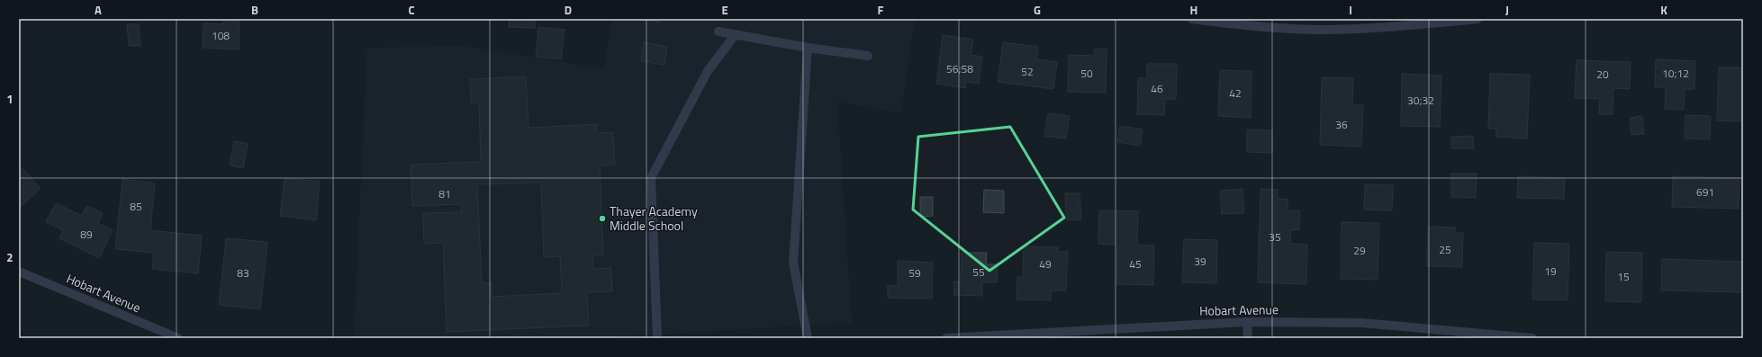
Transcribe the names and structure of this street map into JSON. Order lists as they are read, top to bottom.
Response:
{
  "streets": {
    "street": ["Hobart Avenue"]
  },
  "places": ["Thayer Academy Middle School"],
  "house_numbers": [
    "108",
    "56;58",
    "52",
    "50",
    "10;12",
    "20",
    "46",
    "42",
    "30;32",
    "36",
    "691",
    "81",
    "85",
    "89",
    "35",
    "25",
    "29",
    "39",
    "49",
    "45",
    "19",
    "55",
    "83",
    "59",
    "15"
  ],
  "grid": {
    "columns": [
      "A",
      "B",
      "C",
      "D",
      "E",
      "F",
      "G",
      "H",
      "I",
      "J",
      "K"
    ],
    "rows": ["1", "2"]
  }
}
